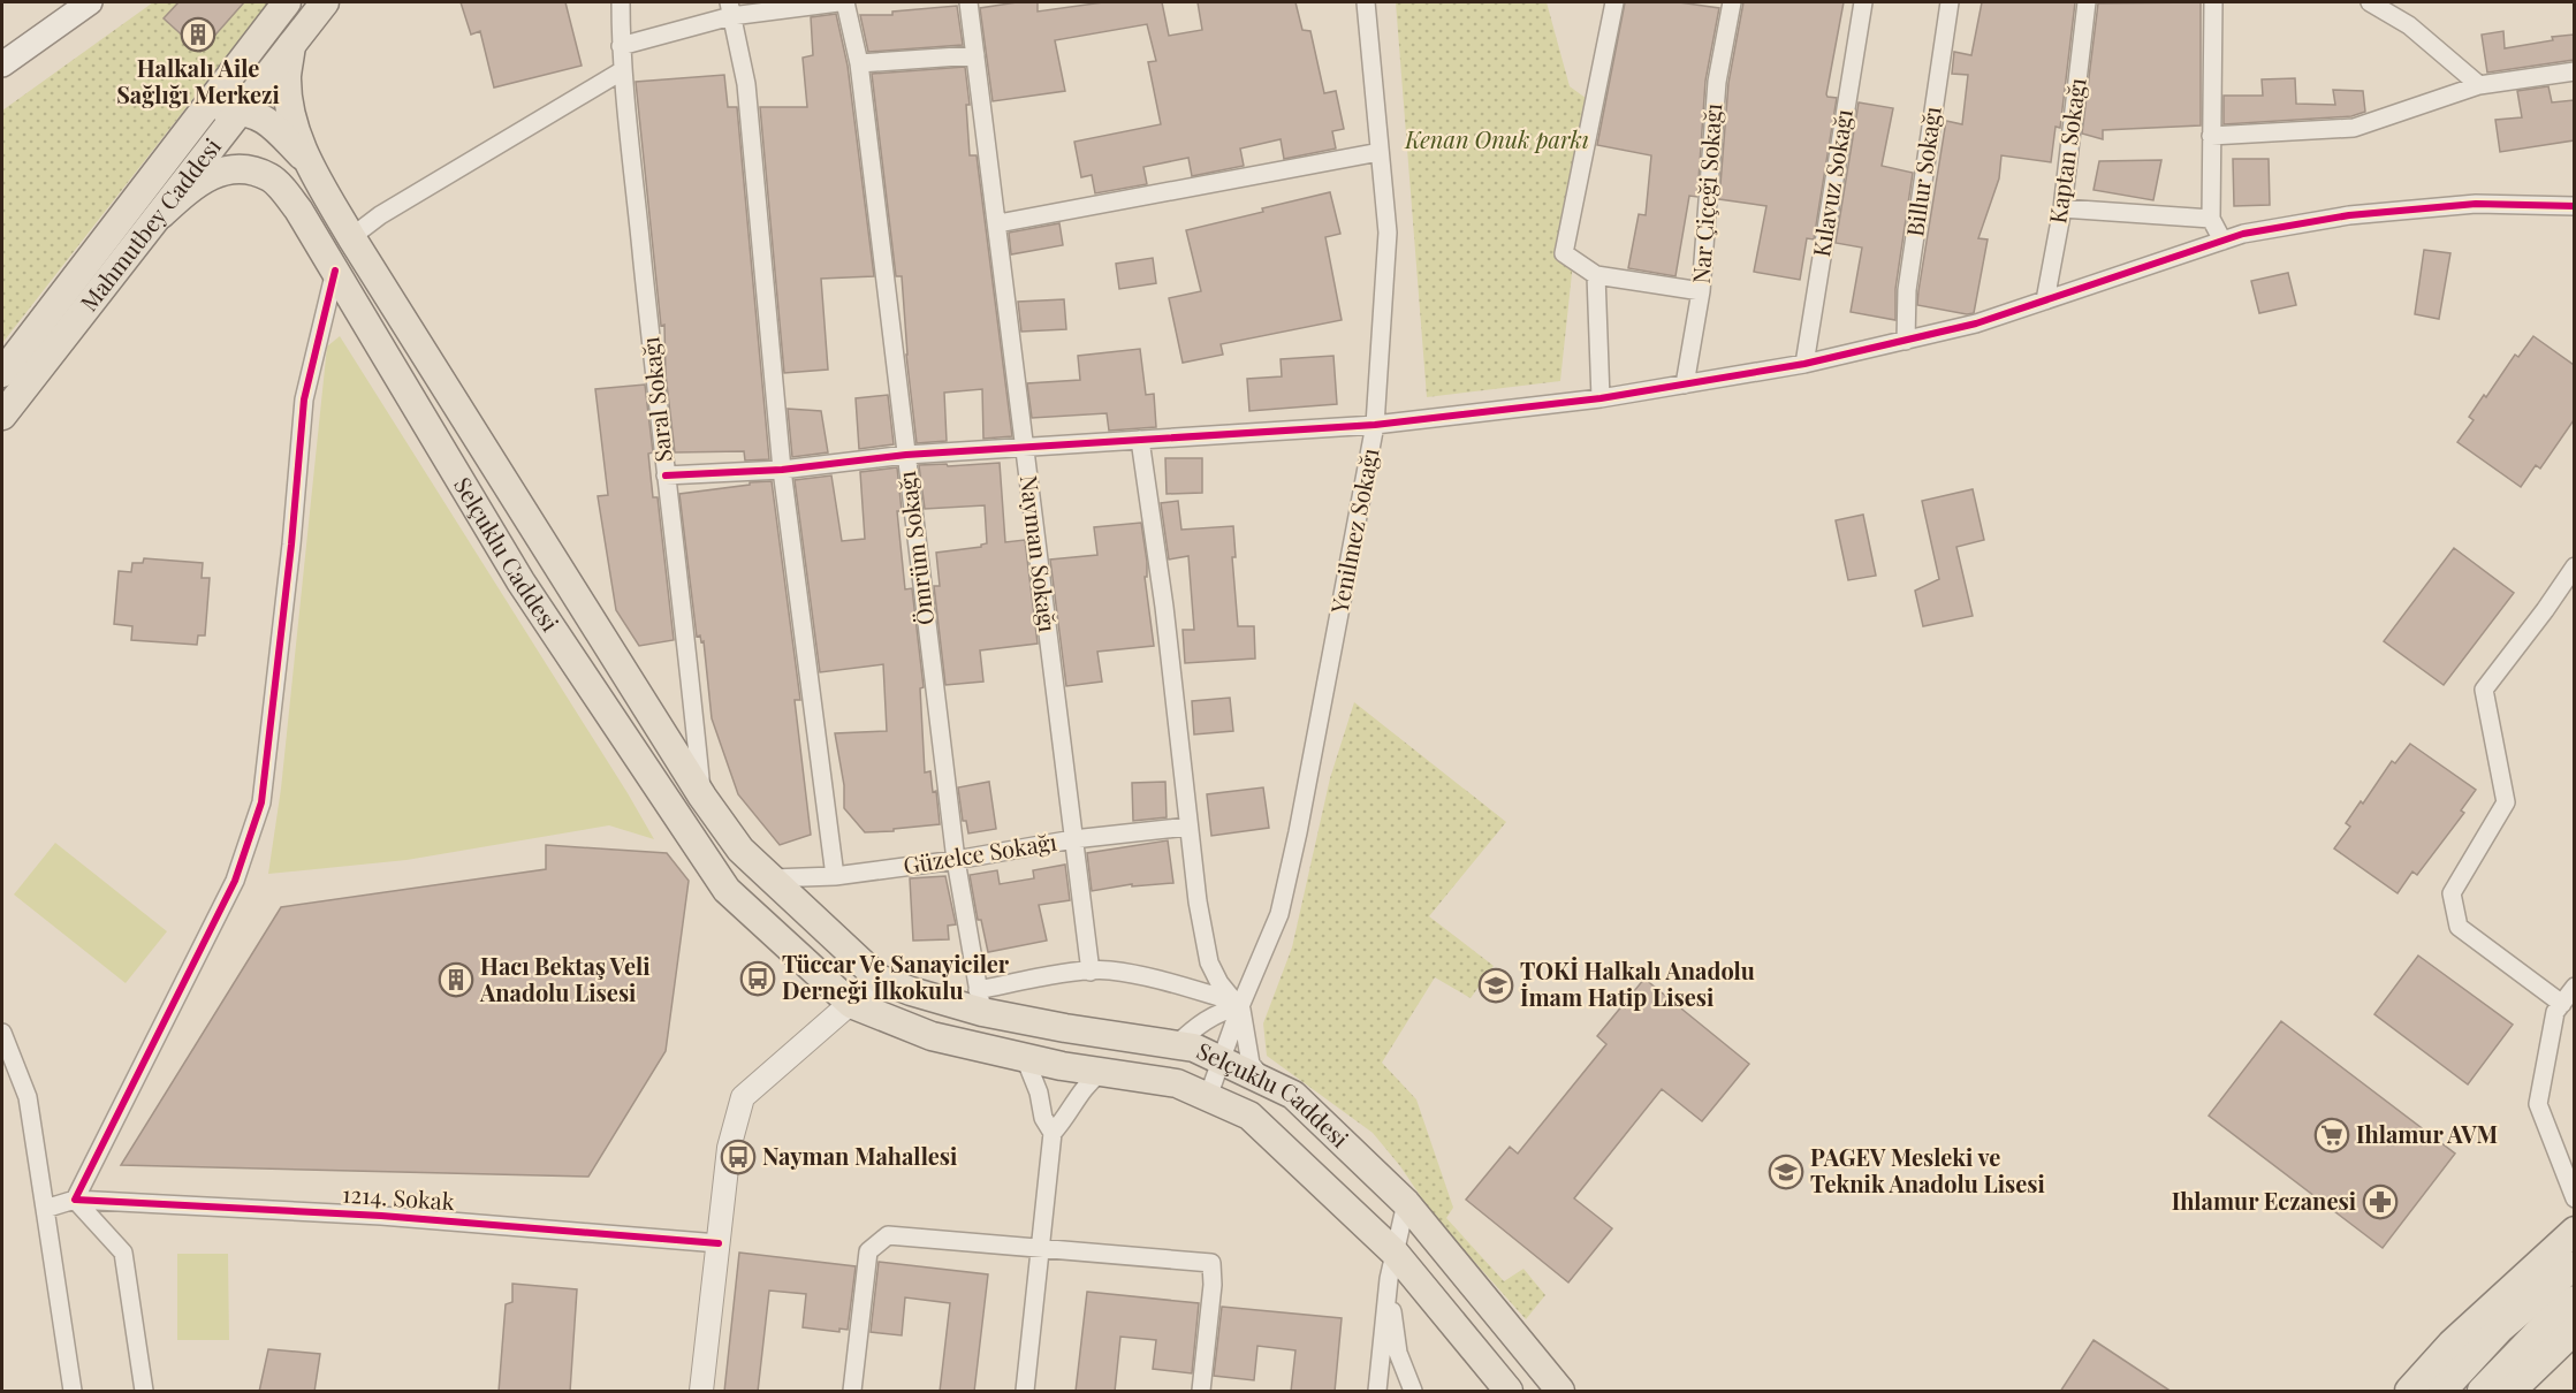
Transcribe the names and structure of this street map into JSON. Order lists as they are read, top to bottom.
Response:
{
  "streets": {
    "main road": ["Mahmutbey Caddesi", "Selçuklu Caddesi"],
    "street": [
      "Kaptan Sokağı",
      "Billur Sokağı",
      "Kılavuz Sokağı",
      "Nar Çiçeği Sokağı",
      "Saral Sokağı",
      "Yenilmez Sokağı",
      "Ömrüm Sokağı",
      "Nayman Sokağı",
      "Güzelce Sokağı",
      "1214. Sokak"
    ]
  },
  "crossings": [
    ["Mahmutbey Caddesi", "Selçuklu Caddesi"],
    ["Saral Sokağı", "Selçuklu Caddesi"],
    ["Yenilmez Sokağı", "Selçuklu Caddesi"],
    ["Ömrüm Sokağı", "Selçuklu Caddesi"],
    ["Ömrüm Sokağı", "Güzelce Sokağı"],
    ["Selçuklu Caddesi", "Güzelce Sokağı"],
    ["Nayman Sokağı", "Güzelce Sokağı"]
  ],
  "parks": ["Kenan Onuk parkı"],
  "places": {
    "building": ["Halkalı Aile Sağlığı Merkezi", "Hacı Bektaş Veli Anadolu Lisesi"],
    "bus stop": ["Tüccar Ve Sanayiciler Derneği İlkokulu", "Nayman Mahallesi"],
    "school or university": ["TOKİ Halkalı Anadolu İmam Hatip Lisesi", "PAGEV Mesleki ve Teknik Anadolu Lisesi"],
    "supermarket": ["Ihlamur AVM"],
    "pharmacy": ["Ihlamur Eczanesi"]
  }
}
